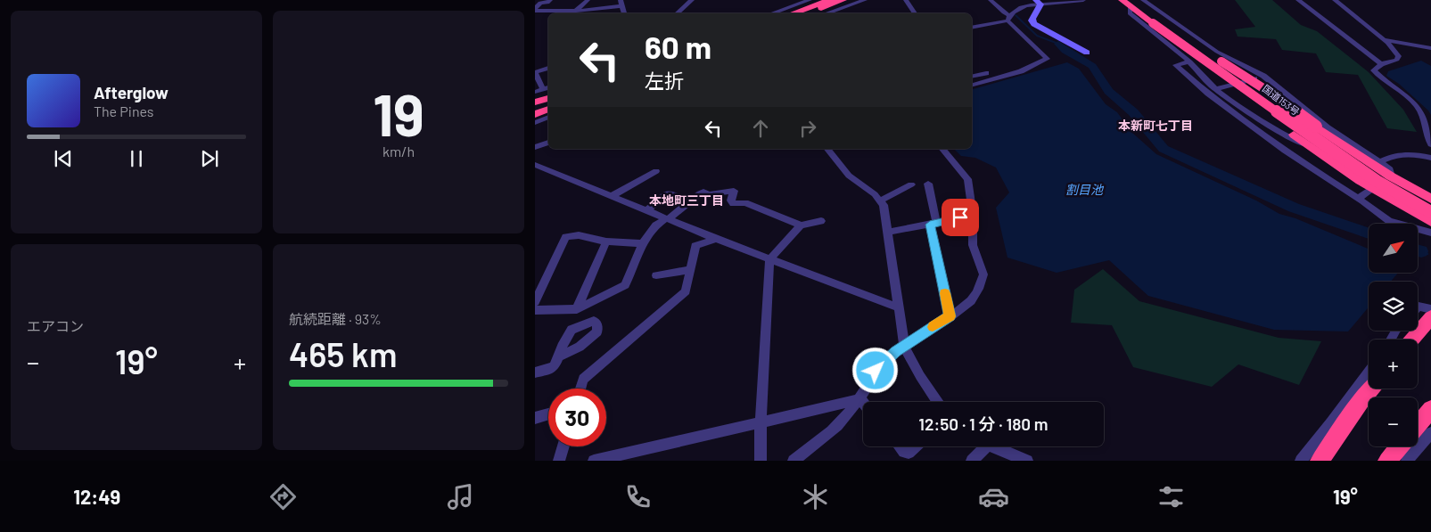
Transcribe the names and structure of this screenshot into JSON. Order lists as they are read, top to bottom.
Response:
{
  "streets": {
    "highway": ["国道153号"]
  },
  "districts": ["本新町七丁目", "本地町三丁目"],
  "water": ["割目池"],
  "north": "top right",
  "page": {
    "tile": [
      ["19", "km/h"],
      "エアコン",
      ["航続距離 · 93%", "465 km"]
    ],
    "turn": ["60 m", "左折"],
    "song": ["Afterglow", "The Pines"],
    "map_buttons": ["+", "−"],
    "heat": ["−", "19°", "+"],
    "limit": "30",
    "trip": "12:50 · 1 分 · 180 m",
    "tabs": ["12:49", "19°"]
  }
}
